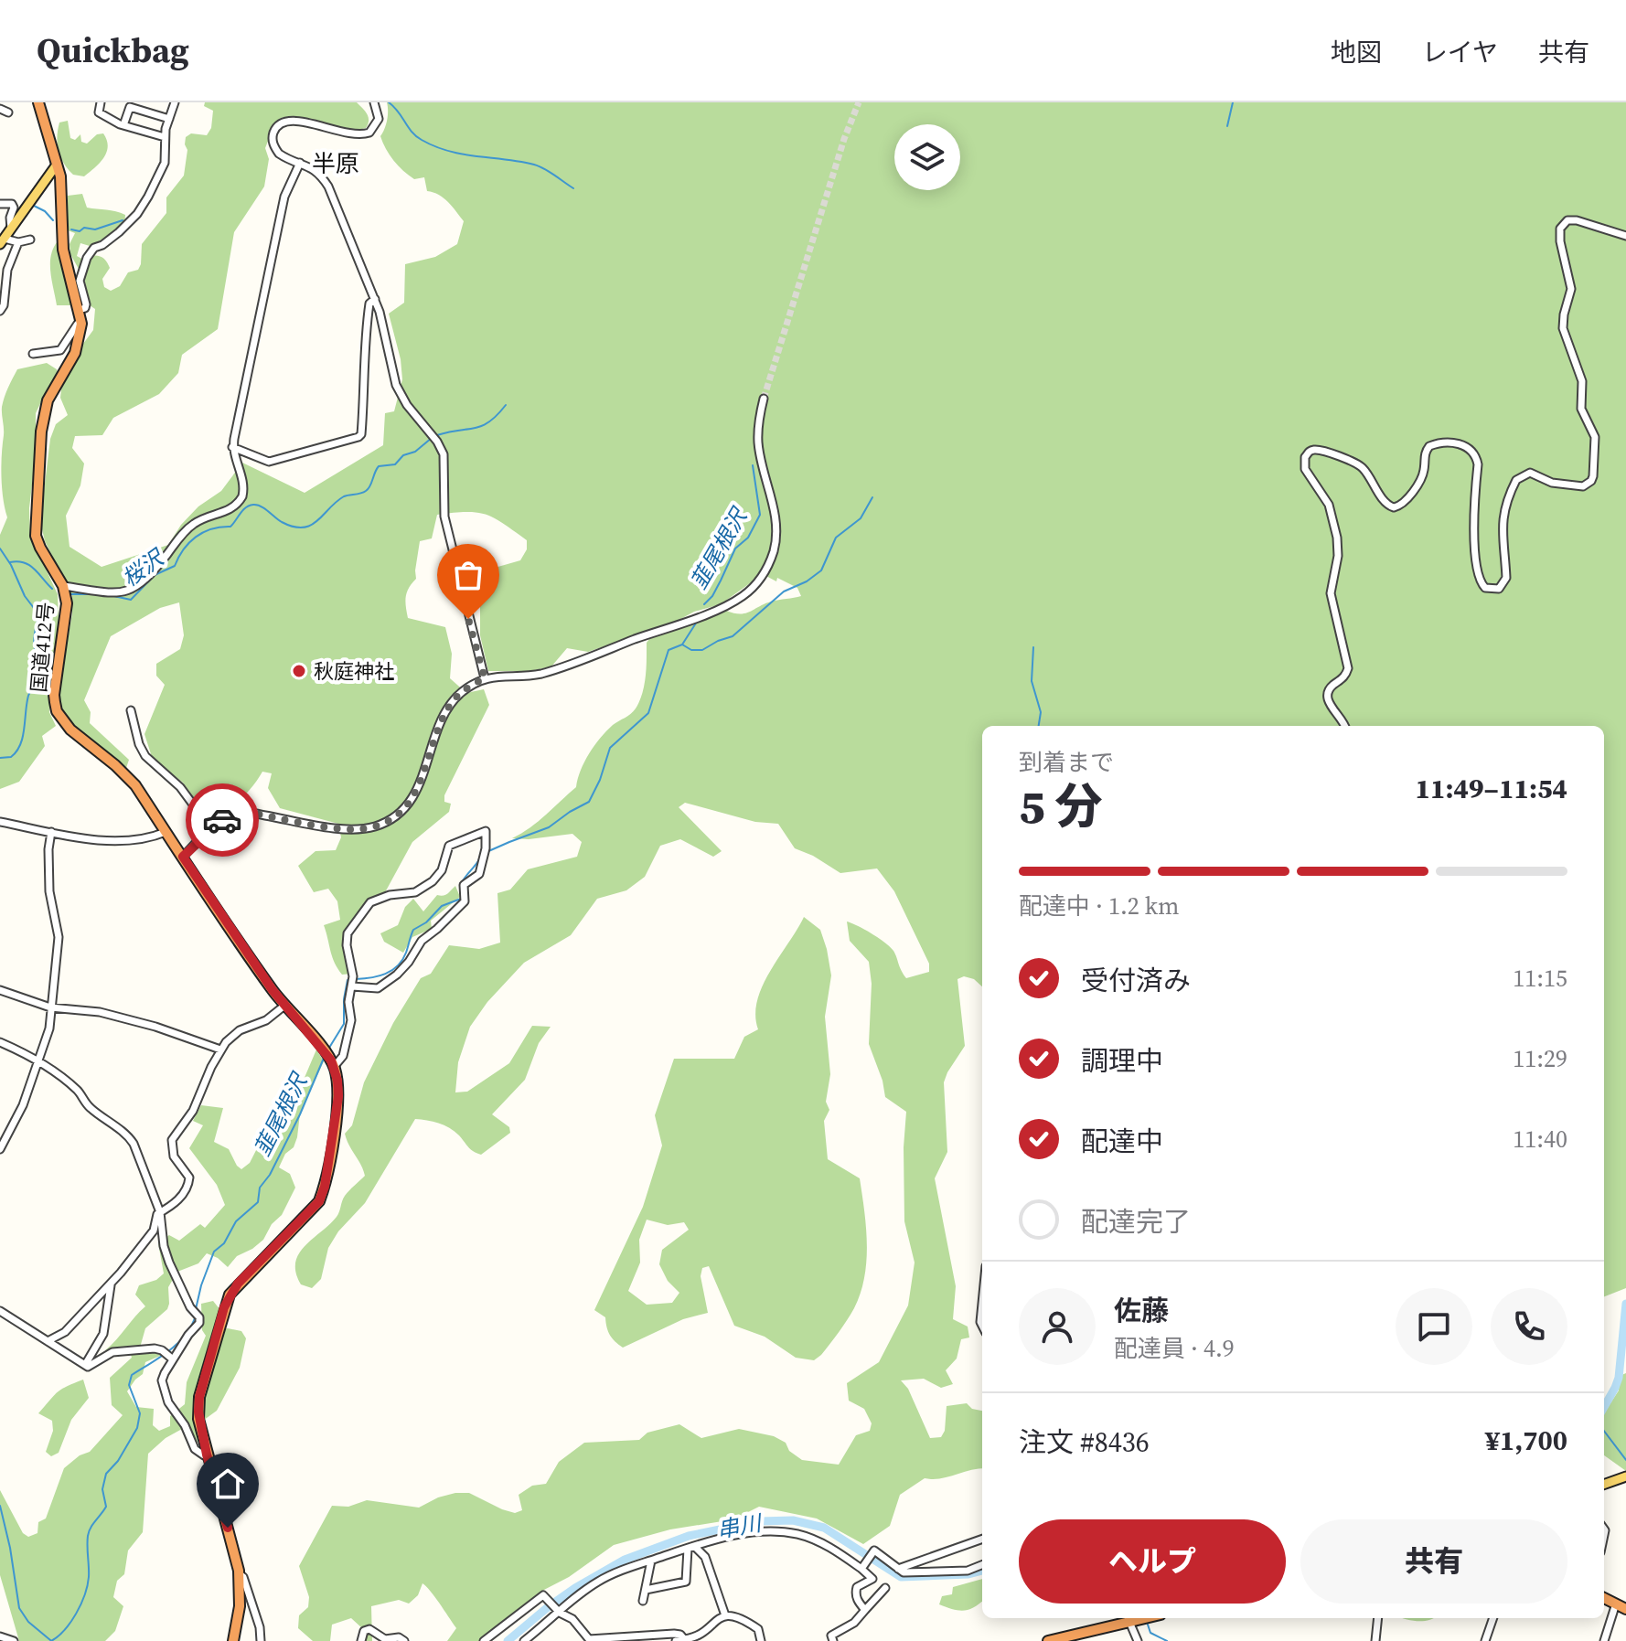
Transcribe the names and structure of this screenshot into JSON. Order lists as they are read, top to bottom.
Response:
{
  "streets": {
    "highway": ["国道412号"]
  },
  "districts": ["半原"],
  "water": ["韮尾根沢", "桜沢", "串川"],
  "places": ["秋庭神社"],
  "page": {
    "header": "Quickbag",
    "nav": ["地図", "レイヤ", "共有"],
    "heading": ["5 分", "到着まで", "11:49–11:54"],
    "panel": [
      "佐藤",
      "配達員 · 4.9",
      "注文 #8436",
      "¥1,700"
    ],
    "bar": "配達中 · 1.2 km",
    "list": [
      ["受付済み", "11:15"],
      ["調理中", "11:29"],
      ["配達中", "11:40"],
      "配達完了"
    ],
    "buttons": ["ヘルプ", "共有"]
  }
}
